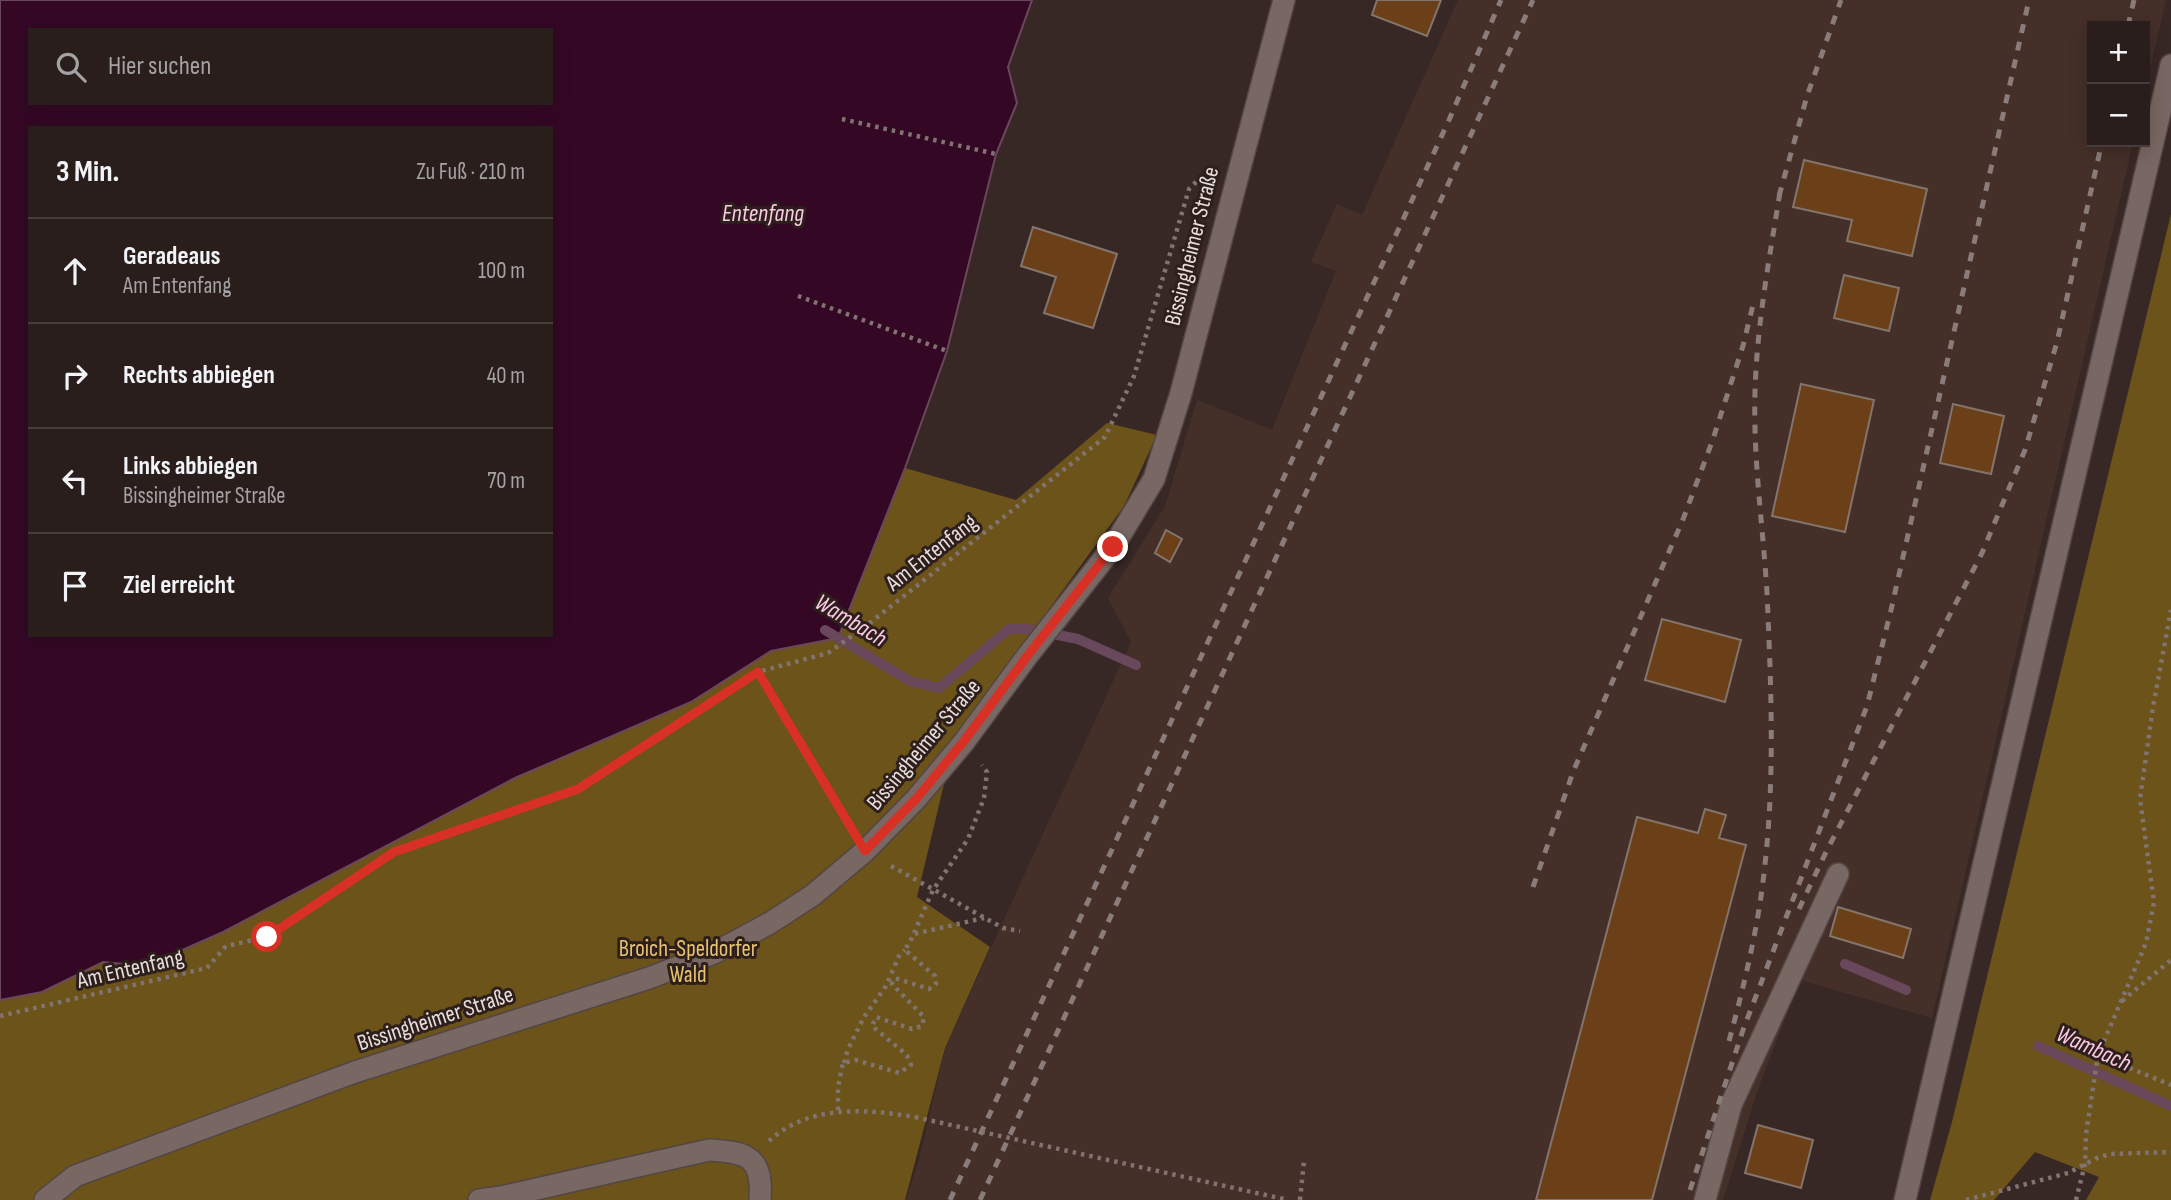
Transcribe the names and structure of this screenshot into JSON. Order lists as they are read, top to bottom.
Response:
{
  "streets": {
    "street": ["Bissingheimer Straße"],
    "path": ["Am Entenfang"]
  },
  "water": ["Entenfang", "Wambach"],
  "parks": ["Broich-Speldorfer Wald"],
  "page": {
    "map_buttons": ["+", "−"],
    "search": "Hier suchen",
    "heading": ["3 Min.", "Zu Fuß · 210 m"],
    "list": [
      ["Geradeaus", "Am Entenfang", "100 m"],
      ["Rechts abbiegen", "40 m"],
      ["Links abbiegen", "Bissingheimer Straße", "70 m"],
      "Ziel erreicht"
    ]
  }
}
